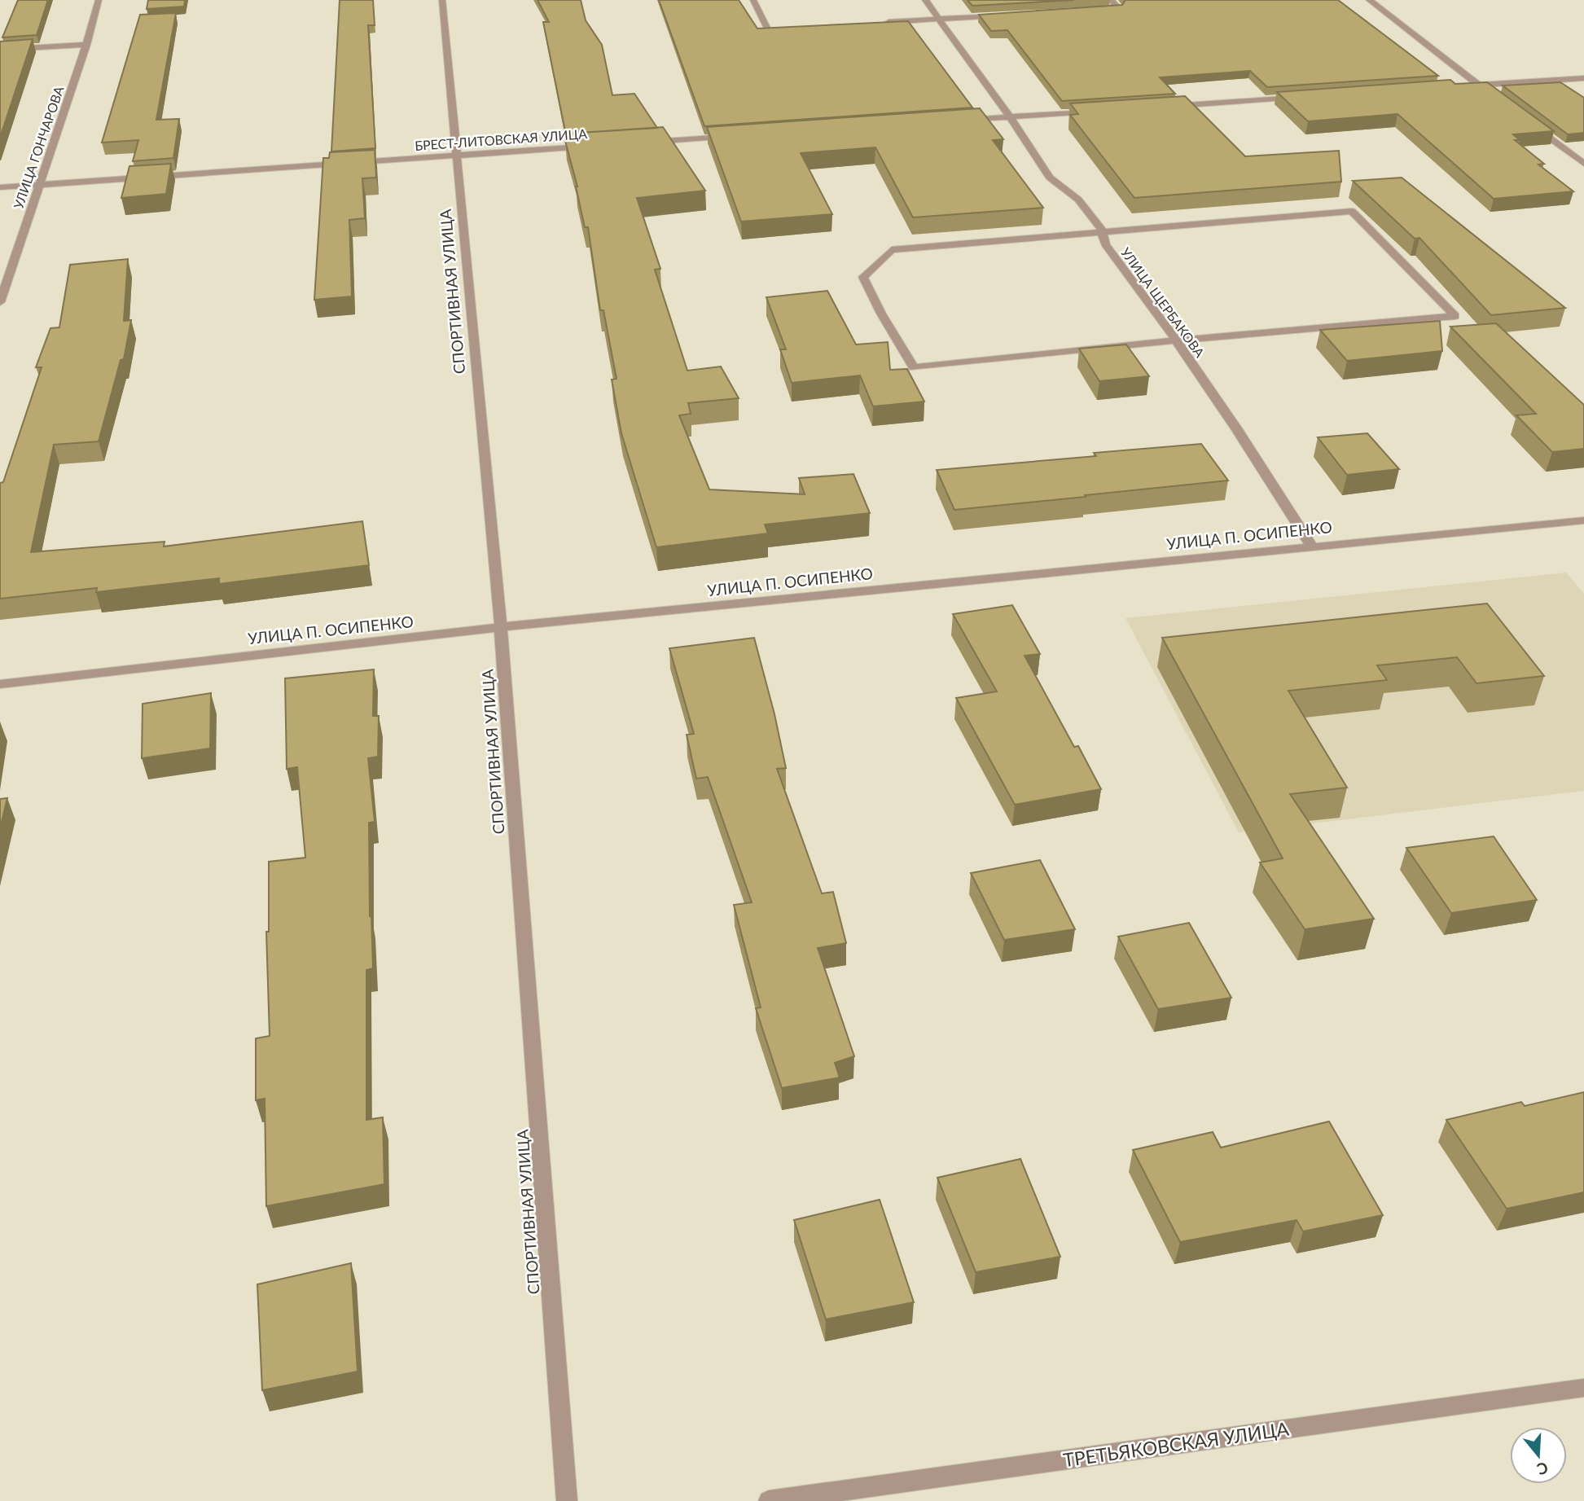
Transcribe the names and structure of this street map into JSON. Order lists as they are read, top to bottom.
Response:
{
  "streets": {
    "street": [
      "БРЕСТ-ЛИТОВСКАЯ УЛИЦА",
      "УЛИЦА ГОНЧАРОВА",
      "СПОРТИВНАЯ УЛИЦА",
      "УЛИЦА ЩЕРБАКОВА",
      "УЛИЦА П. ОСИПЕНКО",
      "ТРЕТЬЯКОВСКАЯ УЛИЦА"
    ]
  },
  "crossings": [
    ["БРЕСТ-ЛИТОВСКАЯ УЛИЦА", "УЛИЦА ГОНЧАРОВА"],
    ["БРЕСТ-ЛИТОВСКАЯ УЛИЦА", "СПОРТИВНАЯ УЛИЦА"],
    ["СПОРТИВНАЯ УЛИЦА", "УЛИЦА П. ОСИПЕНКО"],
    ["УЛИЦА ЩЕРБАКОВА", "УЛИЦА П. ОСИПЕНКО"]
  ],
  "north": "bottom"
}
